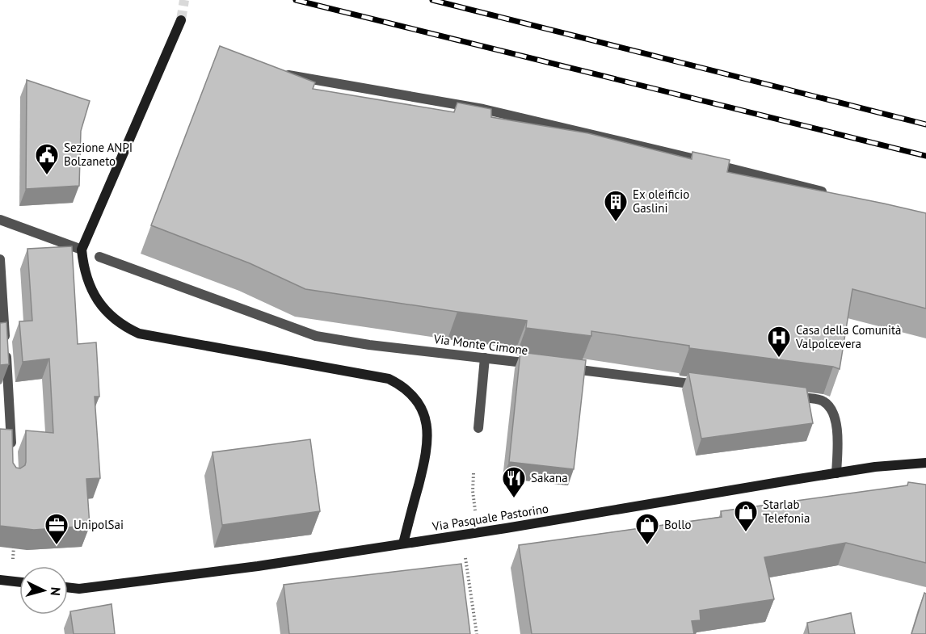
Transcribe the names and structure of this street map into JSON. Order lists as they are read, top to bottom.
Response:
{
  "streets": {
    "main road": ["Via Pasquale Pastorino"],
    "street": ["Via Monte Cimone"]
  },
  "places": {
    "public building": ["Sezione ANPI Bolzaneto"],
    "building": ["Ex oleificio Gaslini"],
    "hospital": ["Casa della Comunità Valpolcevera"],
    "restaurant": ["Sakana"],
    "shop": ["Starlab Telefonia", "Bollo"],
    "office": ["UnipolSai"]
  },
  "north": "right"
}
